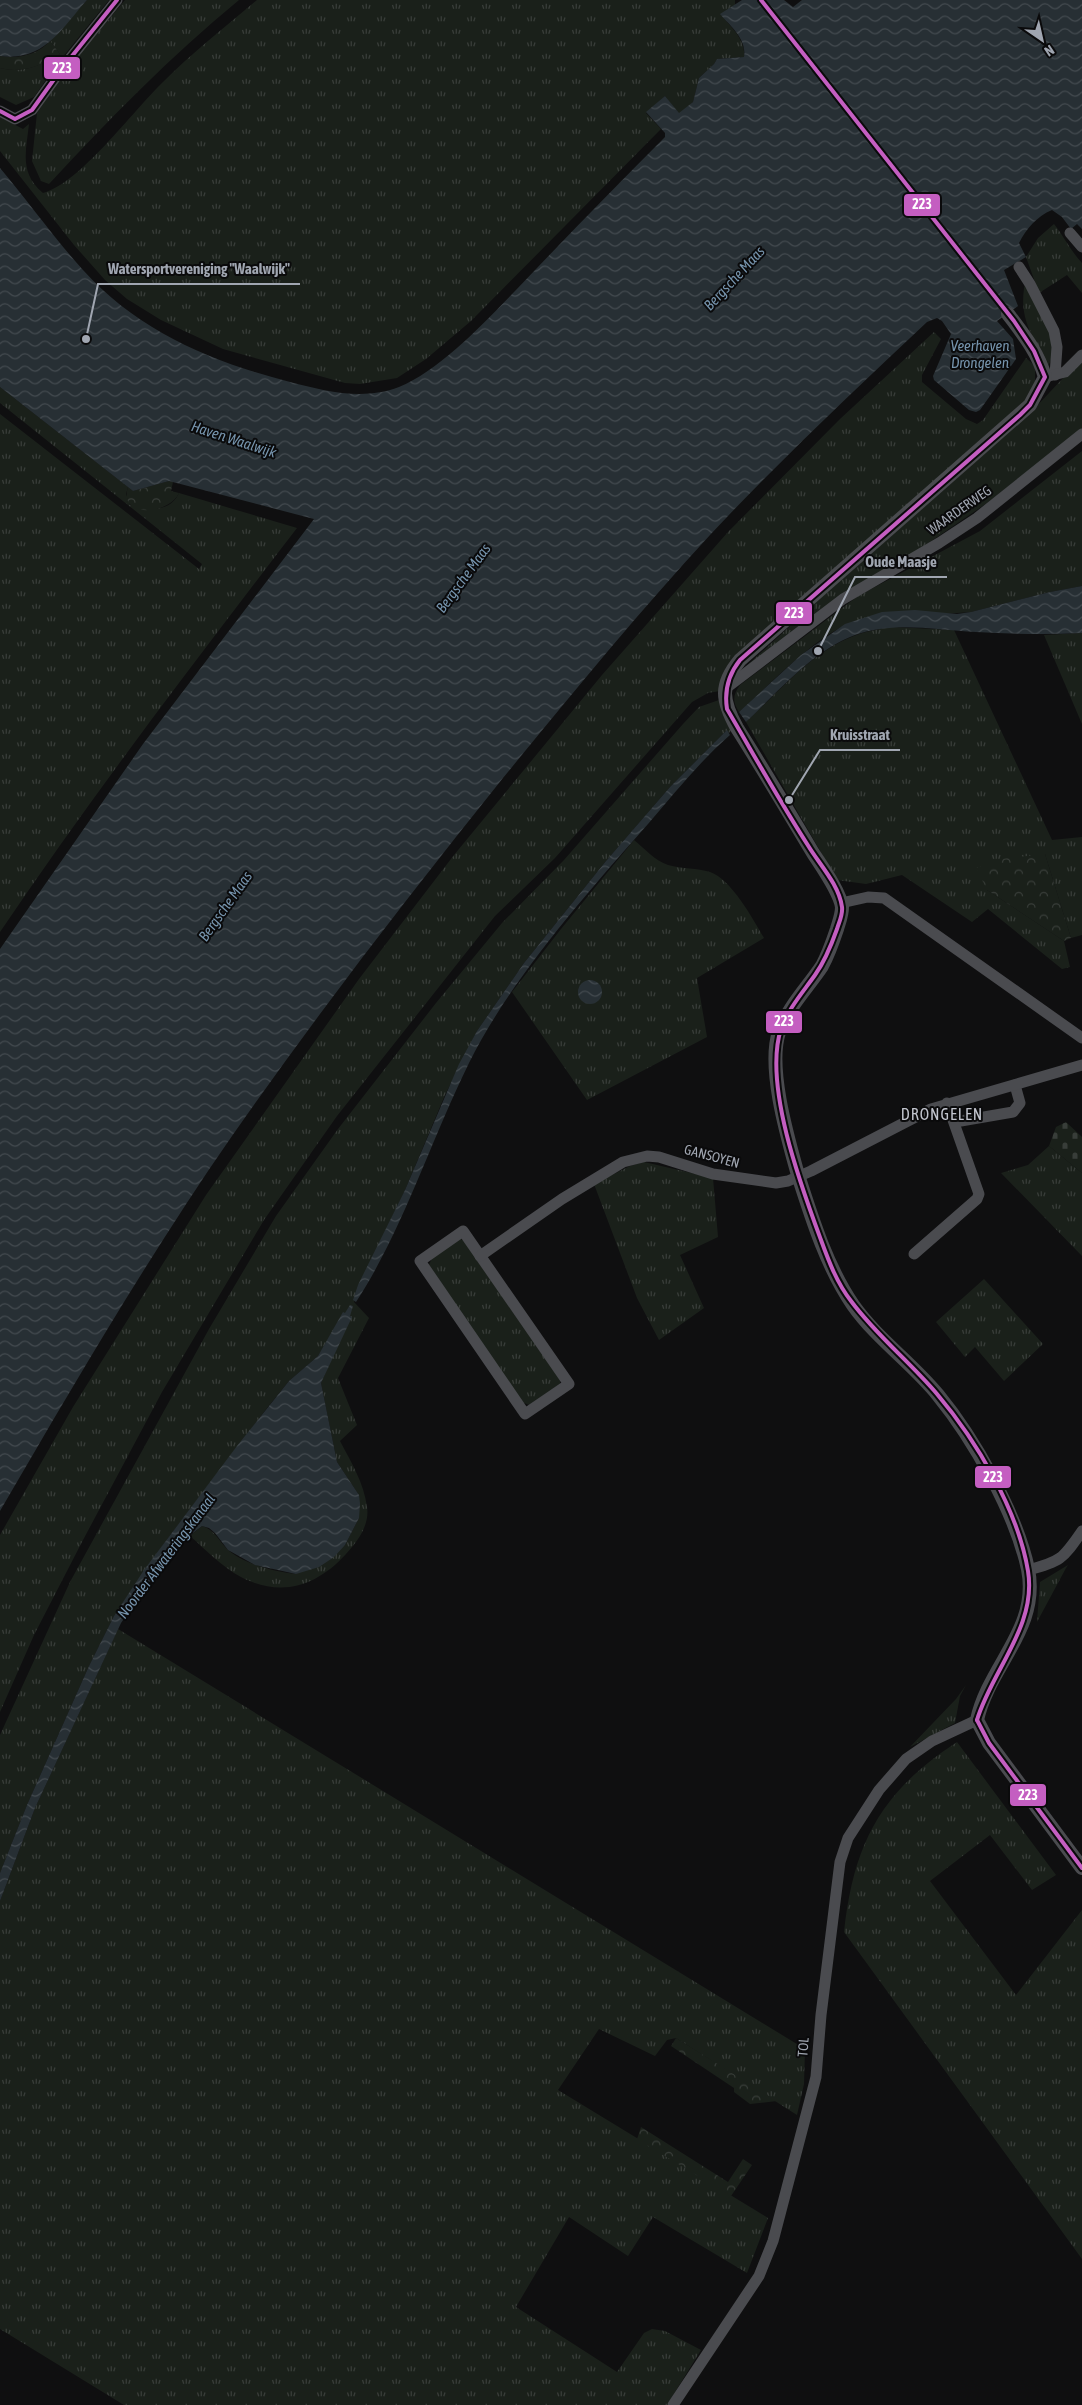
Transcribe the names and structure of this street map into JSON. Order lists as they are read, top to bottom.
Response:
{
  "streets": {
    "street": ["WAARDERWEG", "GANSOYEN", "TOL"]
  },
  "districts": ["DRONGELEN"],
  "water": [
    "Bergsche Maas",
    "Veerhaven Drongelen",
    "Haven Waalwijk",
    "Noorder Afwateringskanaal"
  ],
  "places": ["Watersportvereniging \"Waalwijk\"", "Oude Maasje", "Kruisstraat"],
  "lines": ["transit line 223"],
  "north": "bottom right"
}
